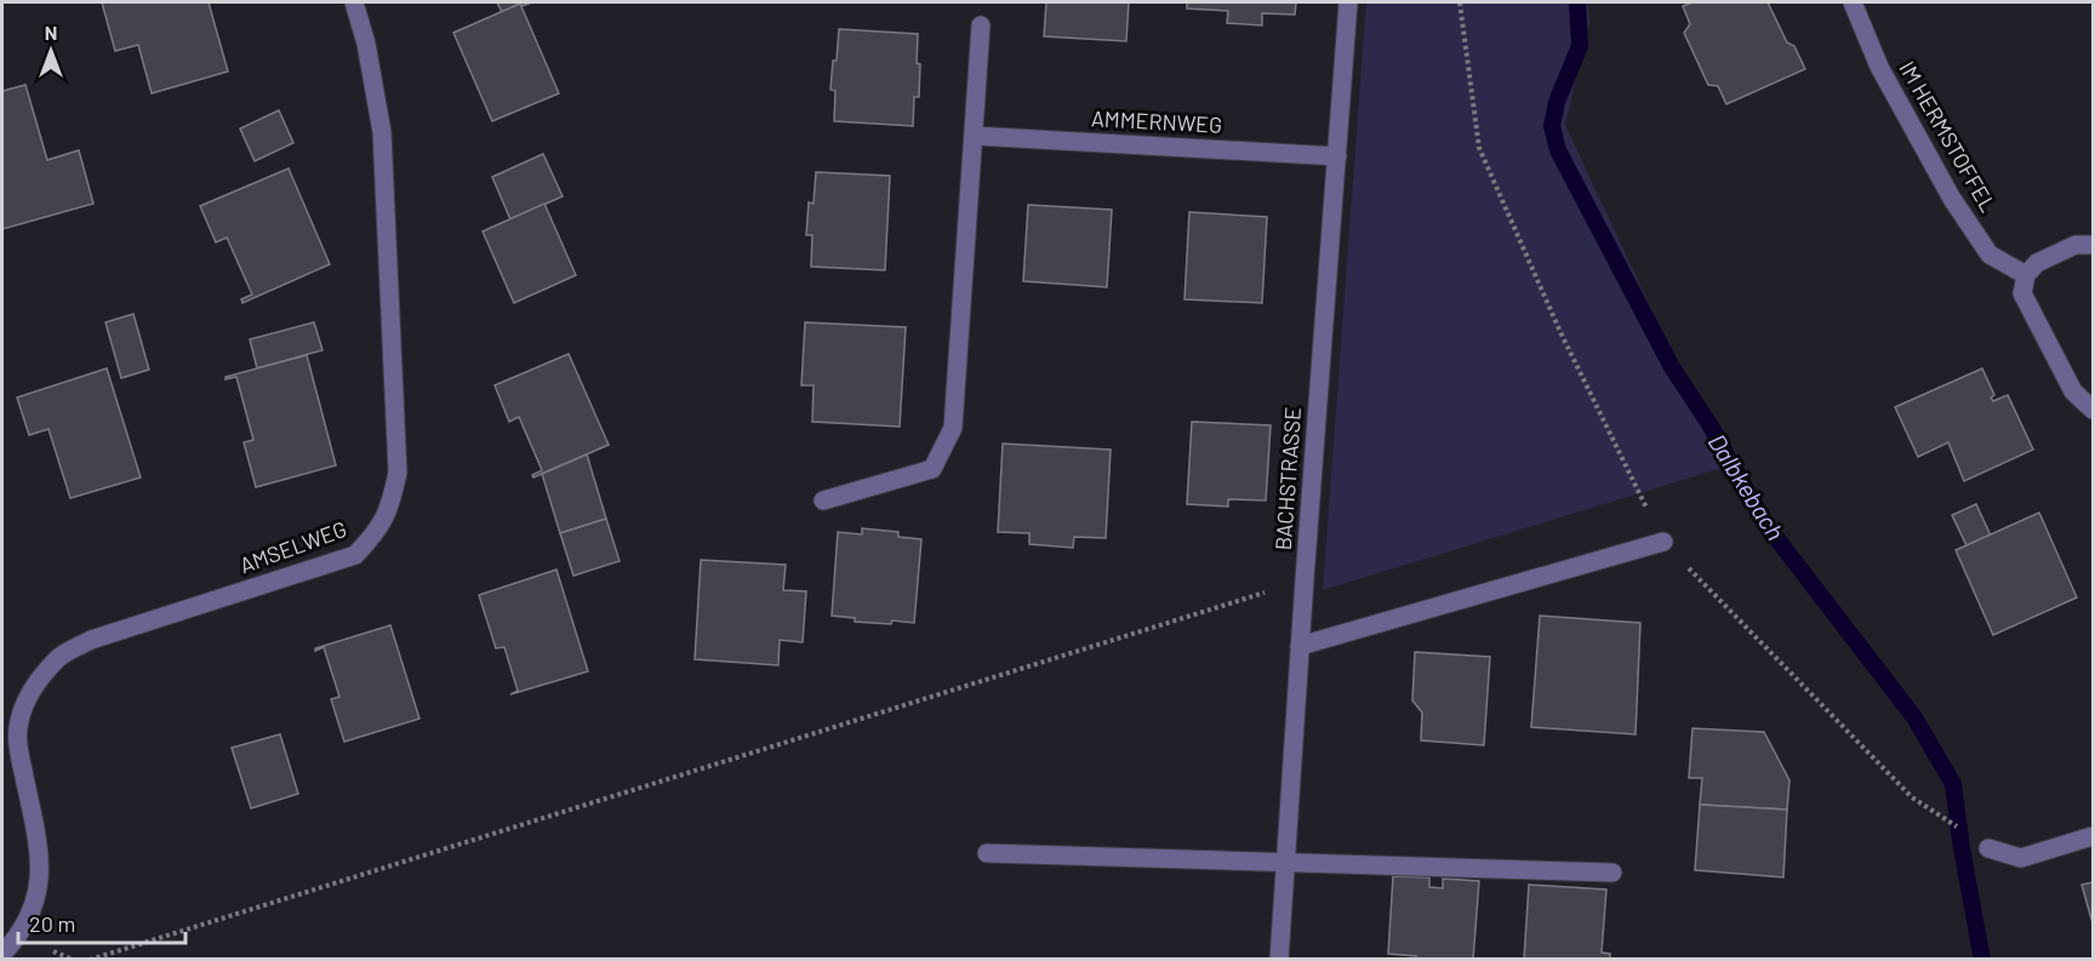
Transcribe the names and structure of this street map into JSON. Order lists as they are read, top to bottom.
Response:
{
  "streets": {
    "street": [
      "AMMERNWEG",
      "IM HERMSTOFFEL",
      "BACHSTRASSE",
      "AMSELWEG"
    ]
  },
  "crossings": [
    ["AMMERNWEG", "BACHSTRASSE"]
  ],
  "water": ["Dalbkebach"],
  "scale_bar": "20 m",
  "north": "top"
}
